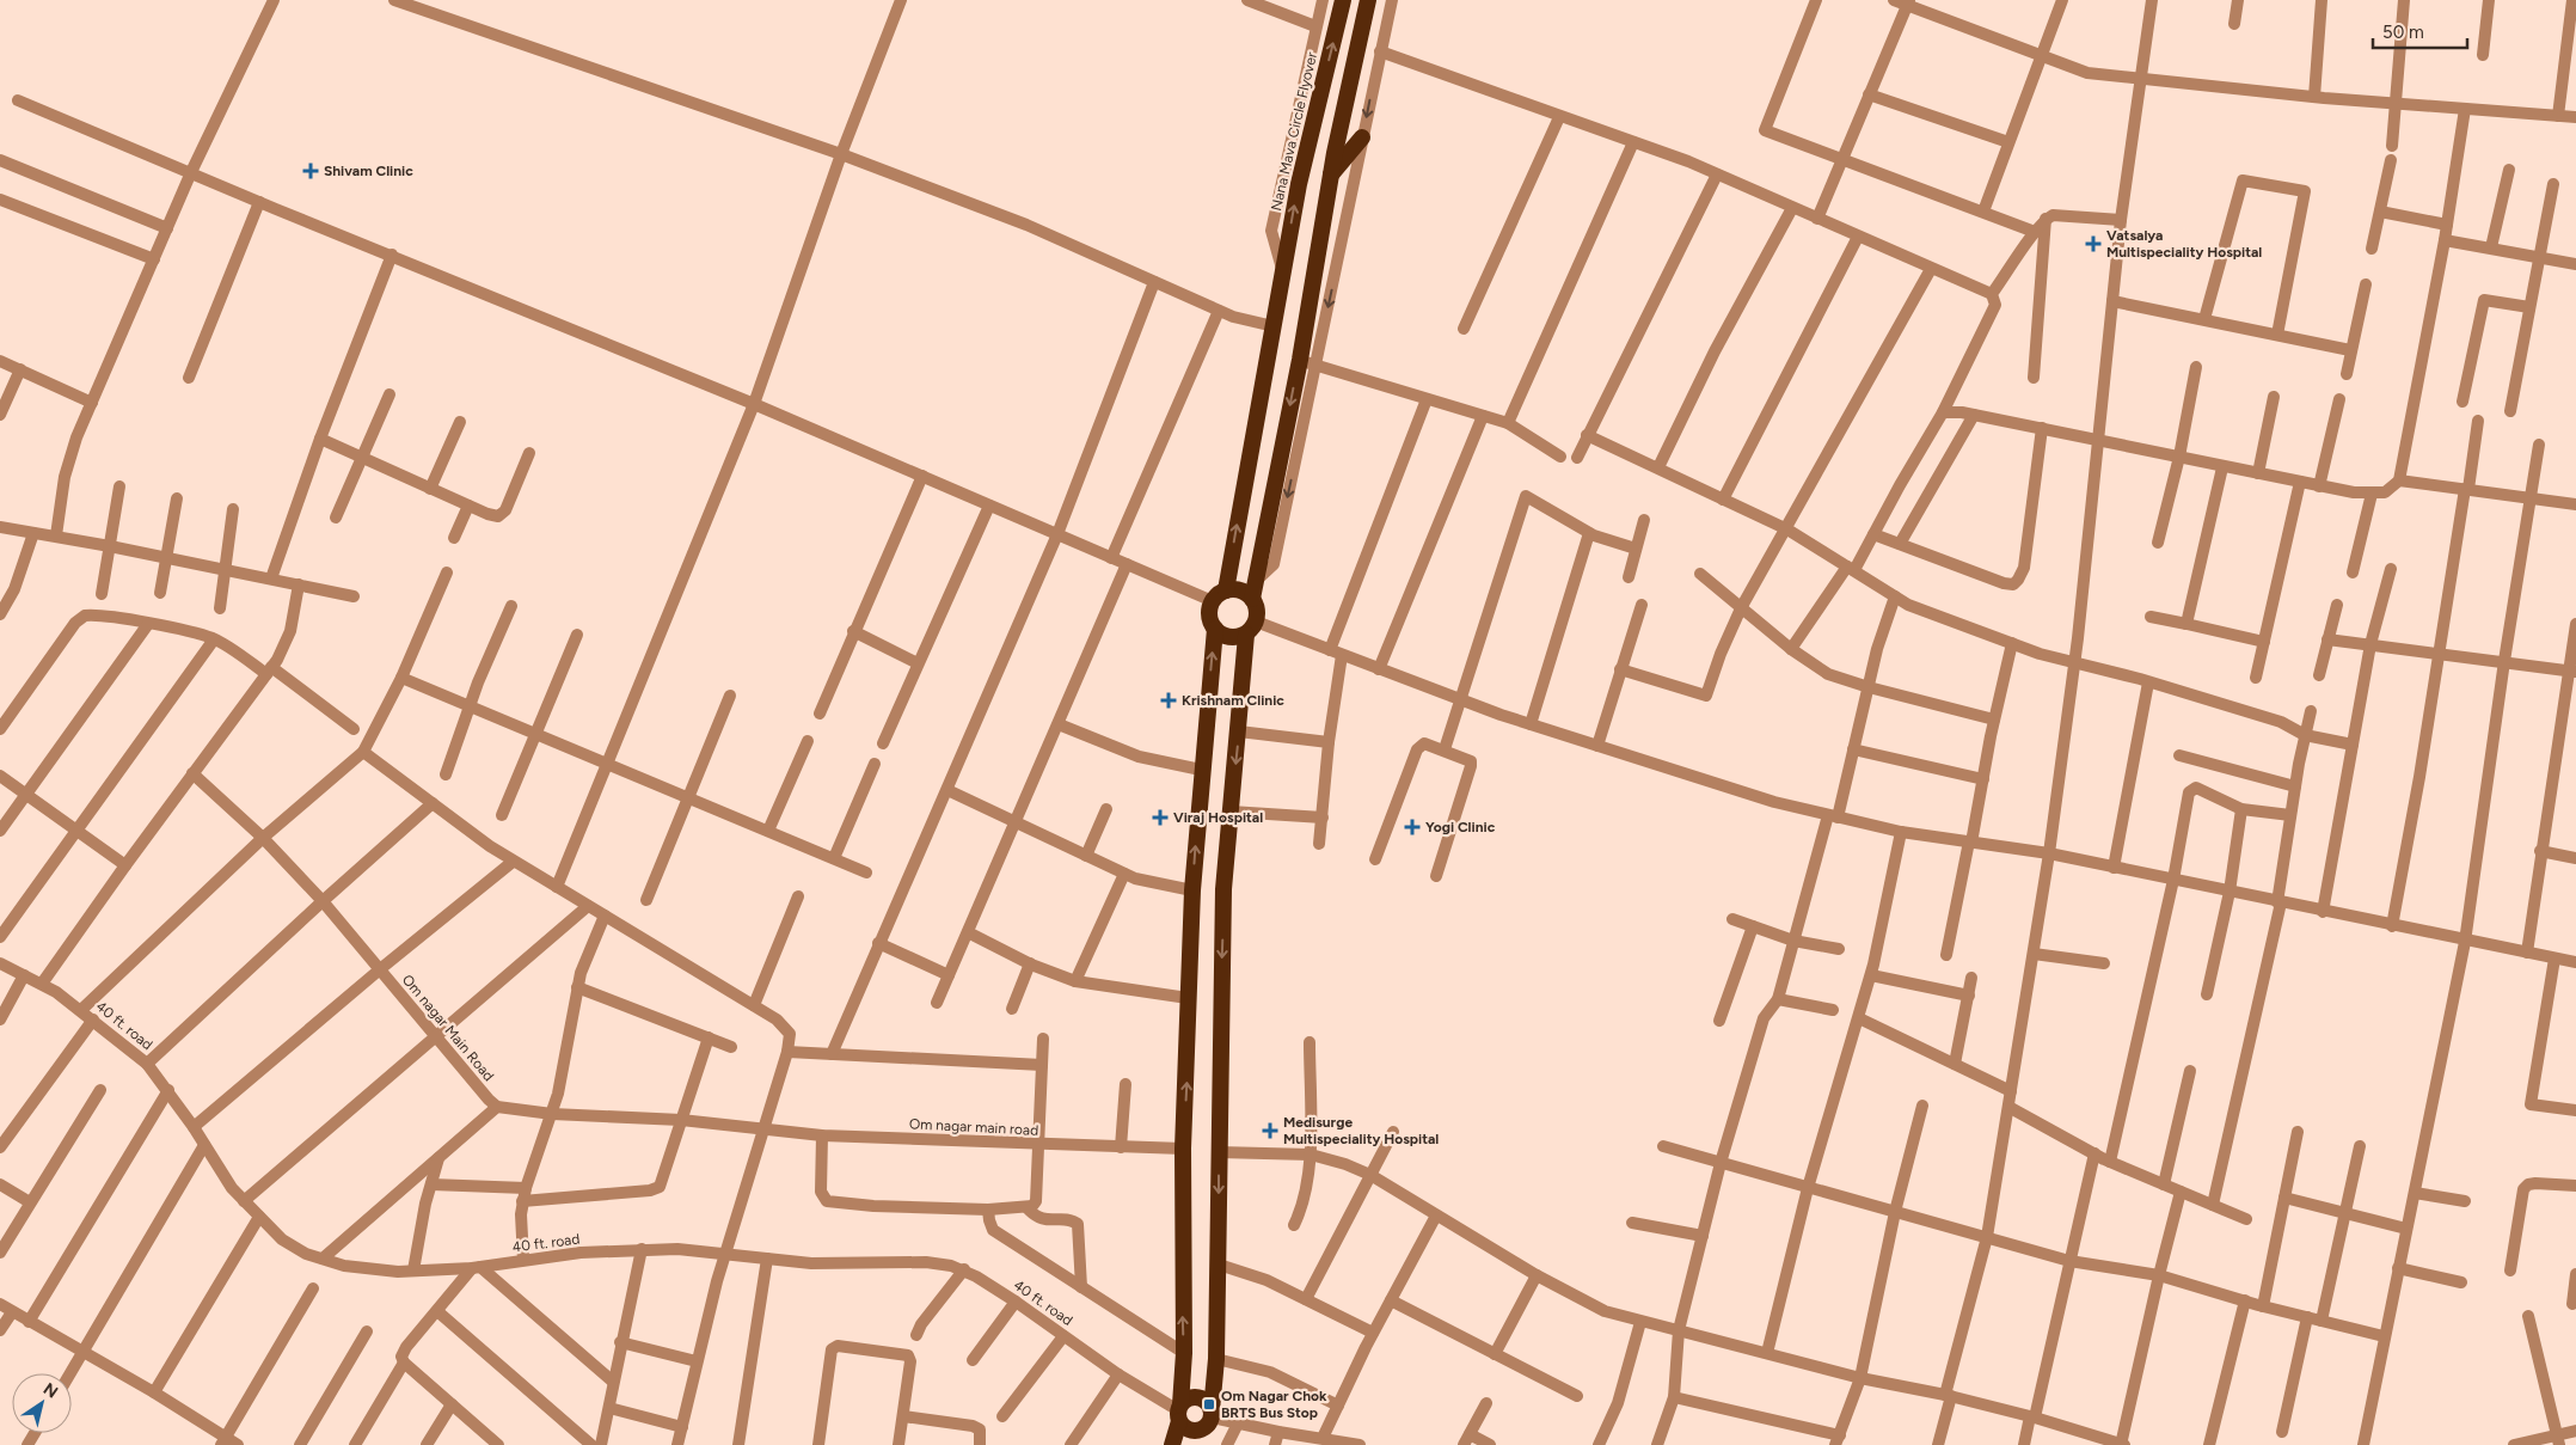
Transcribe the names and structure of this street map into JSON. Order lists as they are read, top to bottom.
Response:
{
  "streets": {
    "highway": ["Nana Mava Circle Flyover"],
    "street": ["40 ft. road", "Om nagar Main Road", "Om nagar main road"]
  },
  "places": {
    "health": [
      "Shivam Clinic",
      "Vatsalya Multispeciality Hospital",
      "Krishnam Clinic",
      "Viraj Hospital",
      "Yogi Clinic",
      "Medisurge Multispeciality Hospital"
    ],
    "transit": ["Om Nagar Chok BRTS Bus Stop"]
  },
  "scale_bar": "50 m",
  "north": "top right"
}
